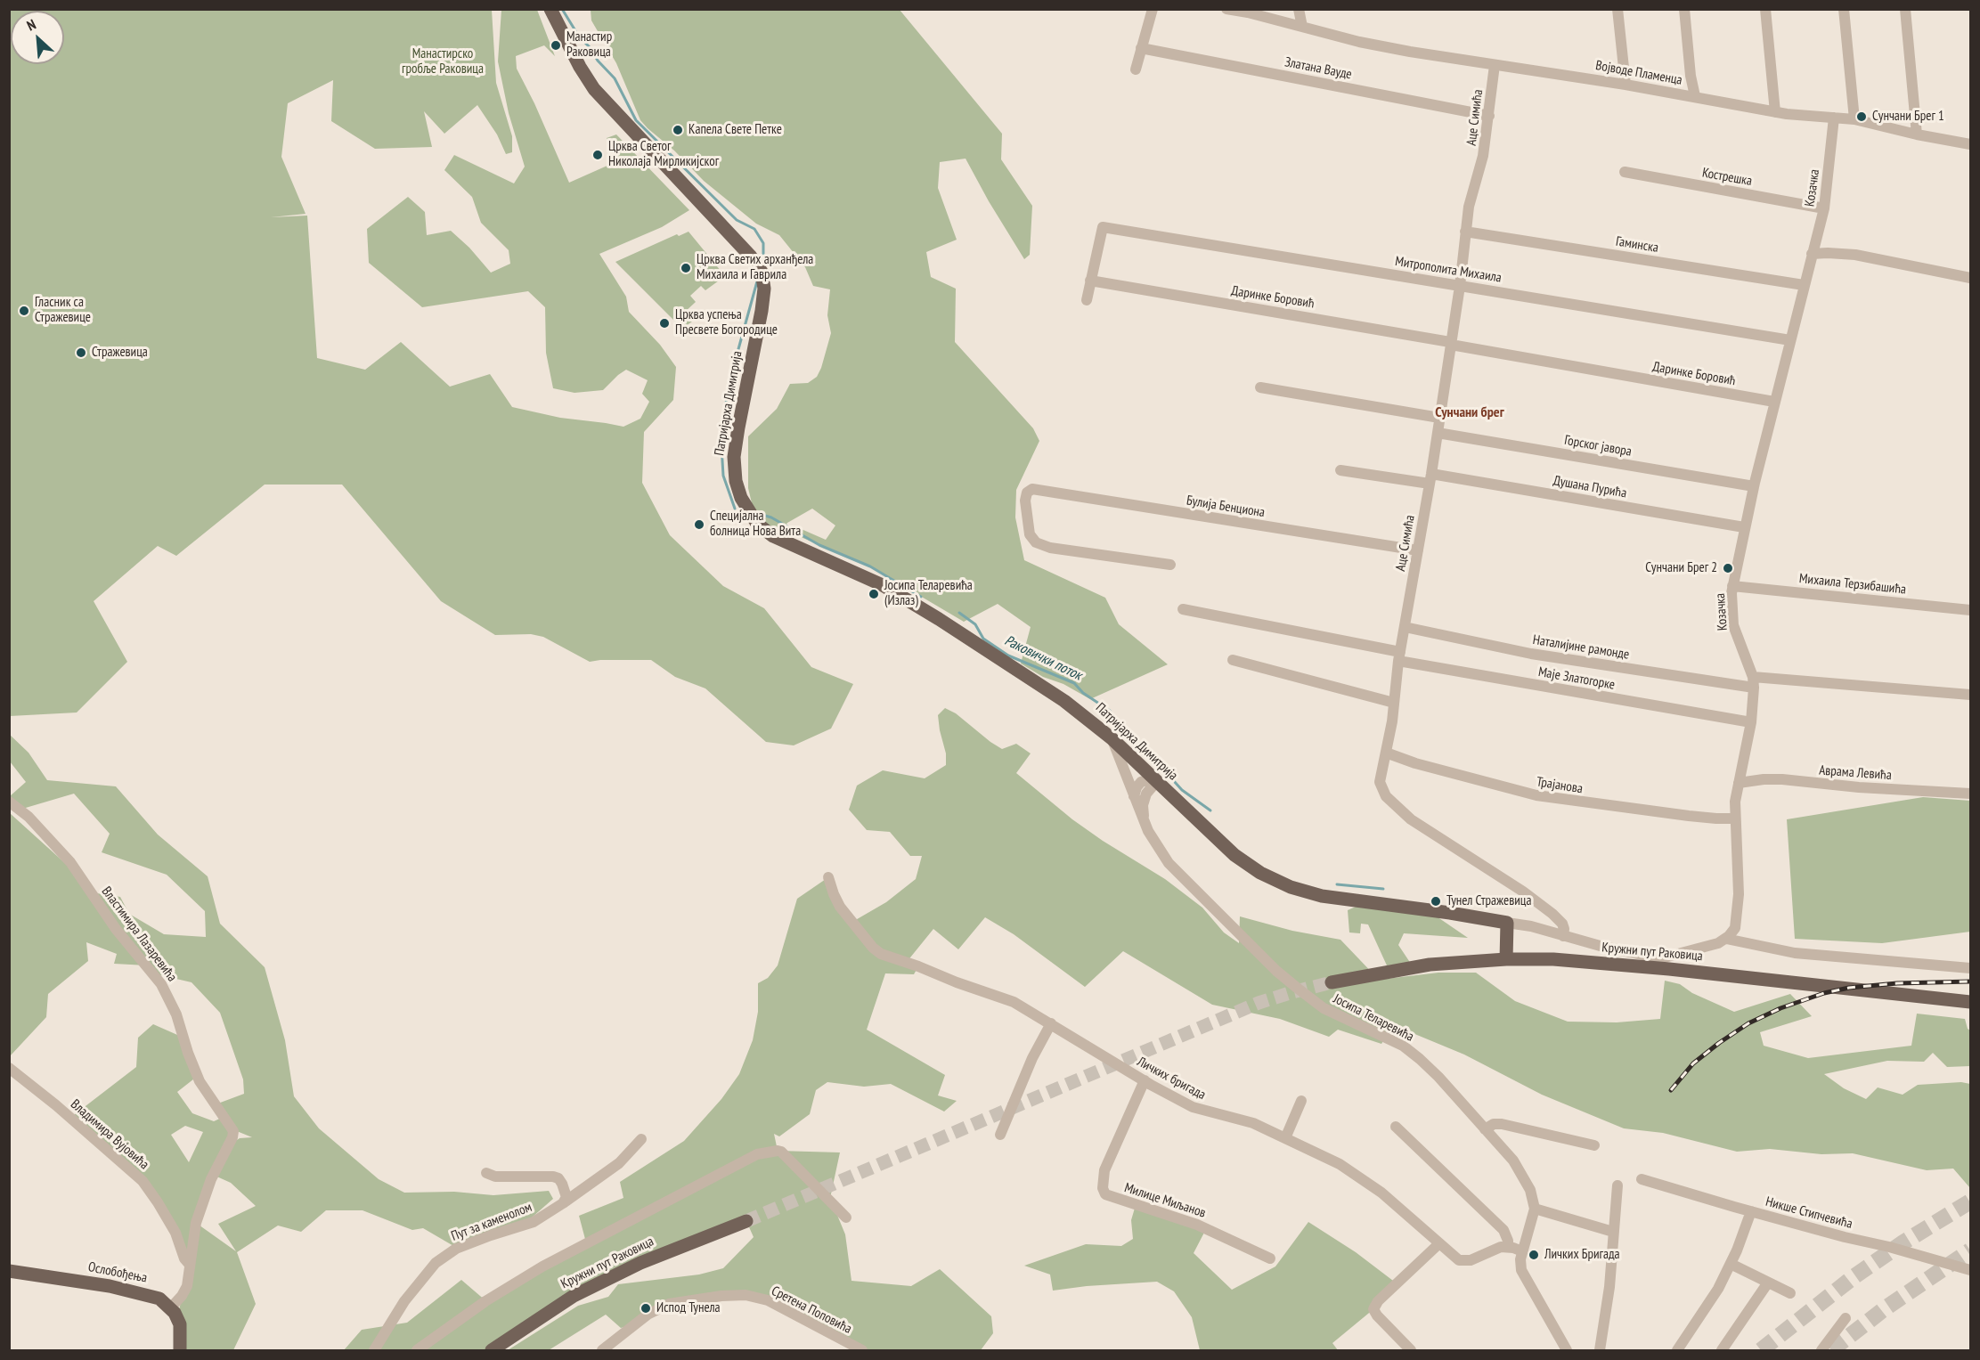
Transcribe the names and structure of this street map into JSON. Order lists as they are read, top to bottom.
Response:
{
  "streets": {
    "main road": ["Патријарха Димитрија", "Кружни пут Раковица", "Ослобођења"],
    "street": [
      "Златана Вауде",
      "Војводе Пламенца",
      "Аце Симића",
      "Кострешка",
      "Козачка",
      "Гаминска",
      "Митрополита Михаила",
      "Даринке Боровић",
      "Горског јавора",
      "Душана Пурића",
      "Булија Бенциона",
      "Михаила Терзибашића",
      "Наталијине рамонде",
      "Маје Златогорке",
      "Аврама Левића",
      "Трајанова",
      "Властимира Лазаревића",
      "Јосипа Теларевића",
      "Личких бригада",
      "Владимира Вујовића",
      "Милице Миљанов",
      "Никше Стипчевића",
      "Пут за каменолом",
      "Сретена Поповића"
    ]
  },
  "crossings": [
    ["Златана Вауде", "Аце Симића"],
    ["Војводе Пламенца", "Аце Симића"],
    ["Војводе Пламенца", "Козачка"],
    ["Аце Симића", "Гаминска"],
    ["Аце Симића", "Митрополита Михаила"],
    ["Аце Симића", "Даринке Боровић"],
    ["Аце Симића", "Патријарха Димитрија"],
    ["Аце Симића", "Горског јавора"],
    ["Аце Симића", "Душана Пурића"],
    ["Аце Симића", "Булија Бенциона"],
    ["Аце Симића", "Наталијине рамонде"],
    ["Аце Симића", "Маје Златогорке"],
    ["Аце Симића", "Трајанова"],
    ["Кострешка", "Козачка"],
    ["Козачка", "Гаминска"],
    ["Козачка", "Митрополита Михаила"],
    ["Козачка", "Даринке Боровић"],
    ["Козачка", "Горског јавора"],
    ["Козачка", "Душана Пурића"],
    ["Козачка", "Михаила Терзибашића"],
    ["Козачка", "Наталијине рамонде"],
    ["Козачка", "Маје Златогорке"],
    ["Козачка", "Аврама Левића"],
    ["Козачка", "Трајанова"],
    ["Митрополита Михаила", "Даринке Боровић"],
    ["Патријарха Димитрија", "Јосипа Теларевића"],
    ["Властимира Лазаревића", "Владимира Вујовића"],
    ["Властимира Лазаревића", "Ослобођења"],
    ["Личких бригада", "Милице Миљанов"]
  ],
  "districts": ["Сунчани брег"],
  "water": ["Раковички поток"],
  "parks": ["Манастирско гробље Раковица"],
  "places": [
    "Манастир Раковица",
    "Сунчани Брег 1",
    "Капела Свете Петке",
    "Црква Светог Николаја Мирликијског",
    "Црква Светих арханђела Михаила и Гаврила",
    "Гласник са Стражевице",
    "Црква успења Пресвете Богородице",
    "Стражевица",
    "Специјална болница Нова Вита",
    "Сунчани Брег 2",
    "Јосипа Теларевића (Излаз)",
    "Тунел Стражевица",
    "Личких Бригада",
    "Испод Тунела"
  ],
  "north": "top left"
}
